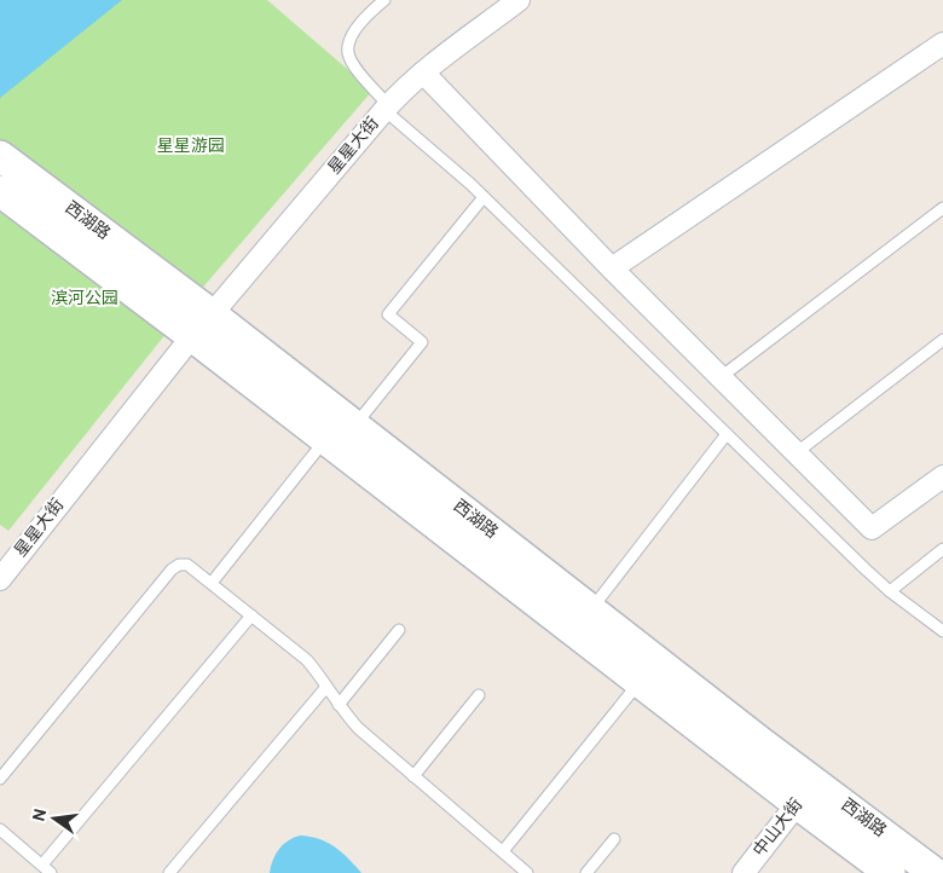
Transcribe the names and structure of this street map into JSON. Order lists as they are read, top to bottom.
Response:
{
  "streets": {
    "main road": ["西湖路"],
    "street": ["星星大街", "中山大街"]
  },
  "crossings": [
    ["星星大街", "西湖路"],
    ["西湖路", "中山大街"]
  ],
  "parks": ["星星游园", "滨河公园"],
  "north": "left"
}
